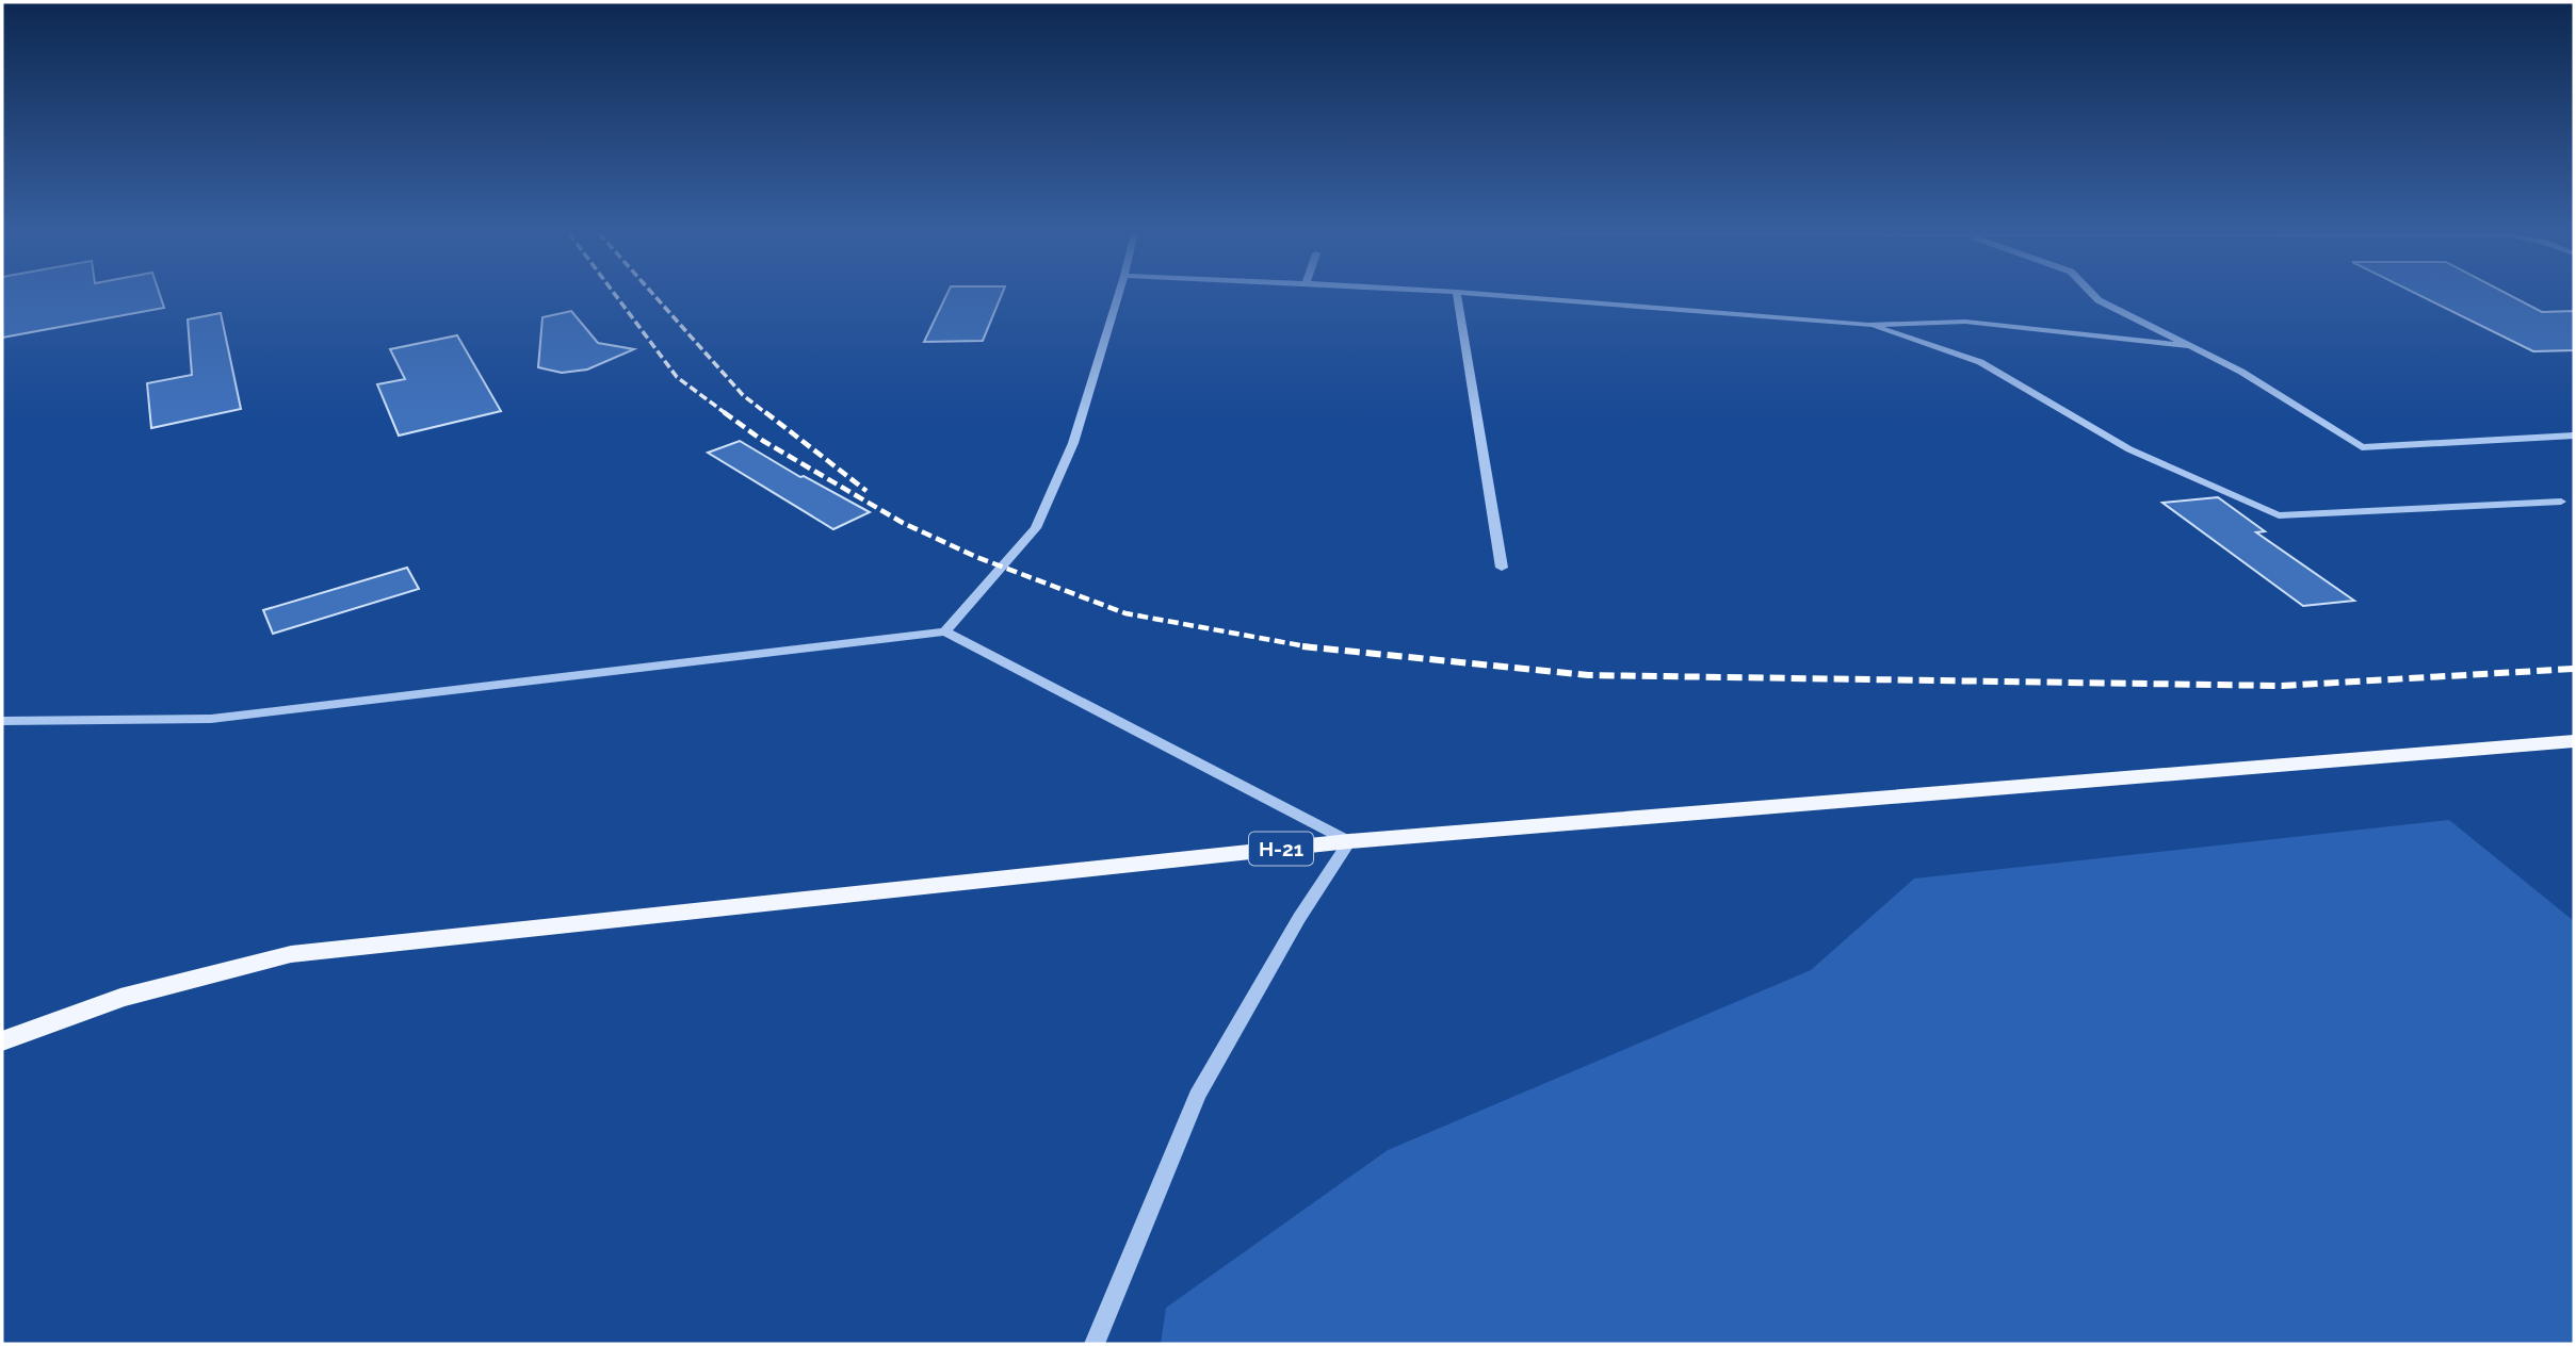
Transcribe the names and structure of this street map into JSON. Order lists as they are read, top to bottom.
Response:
{
  "streets": {
    "main road": ["Н-21"]
  }
}
